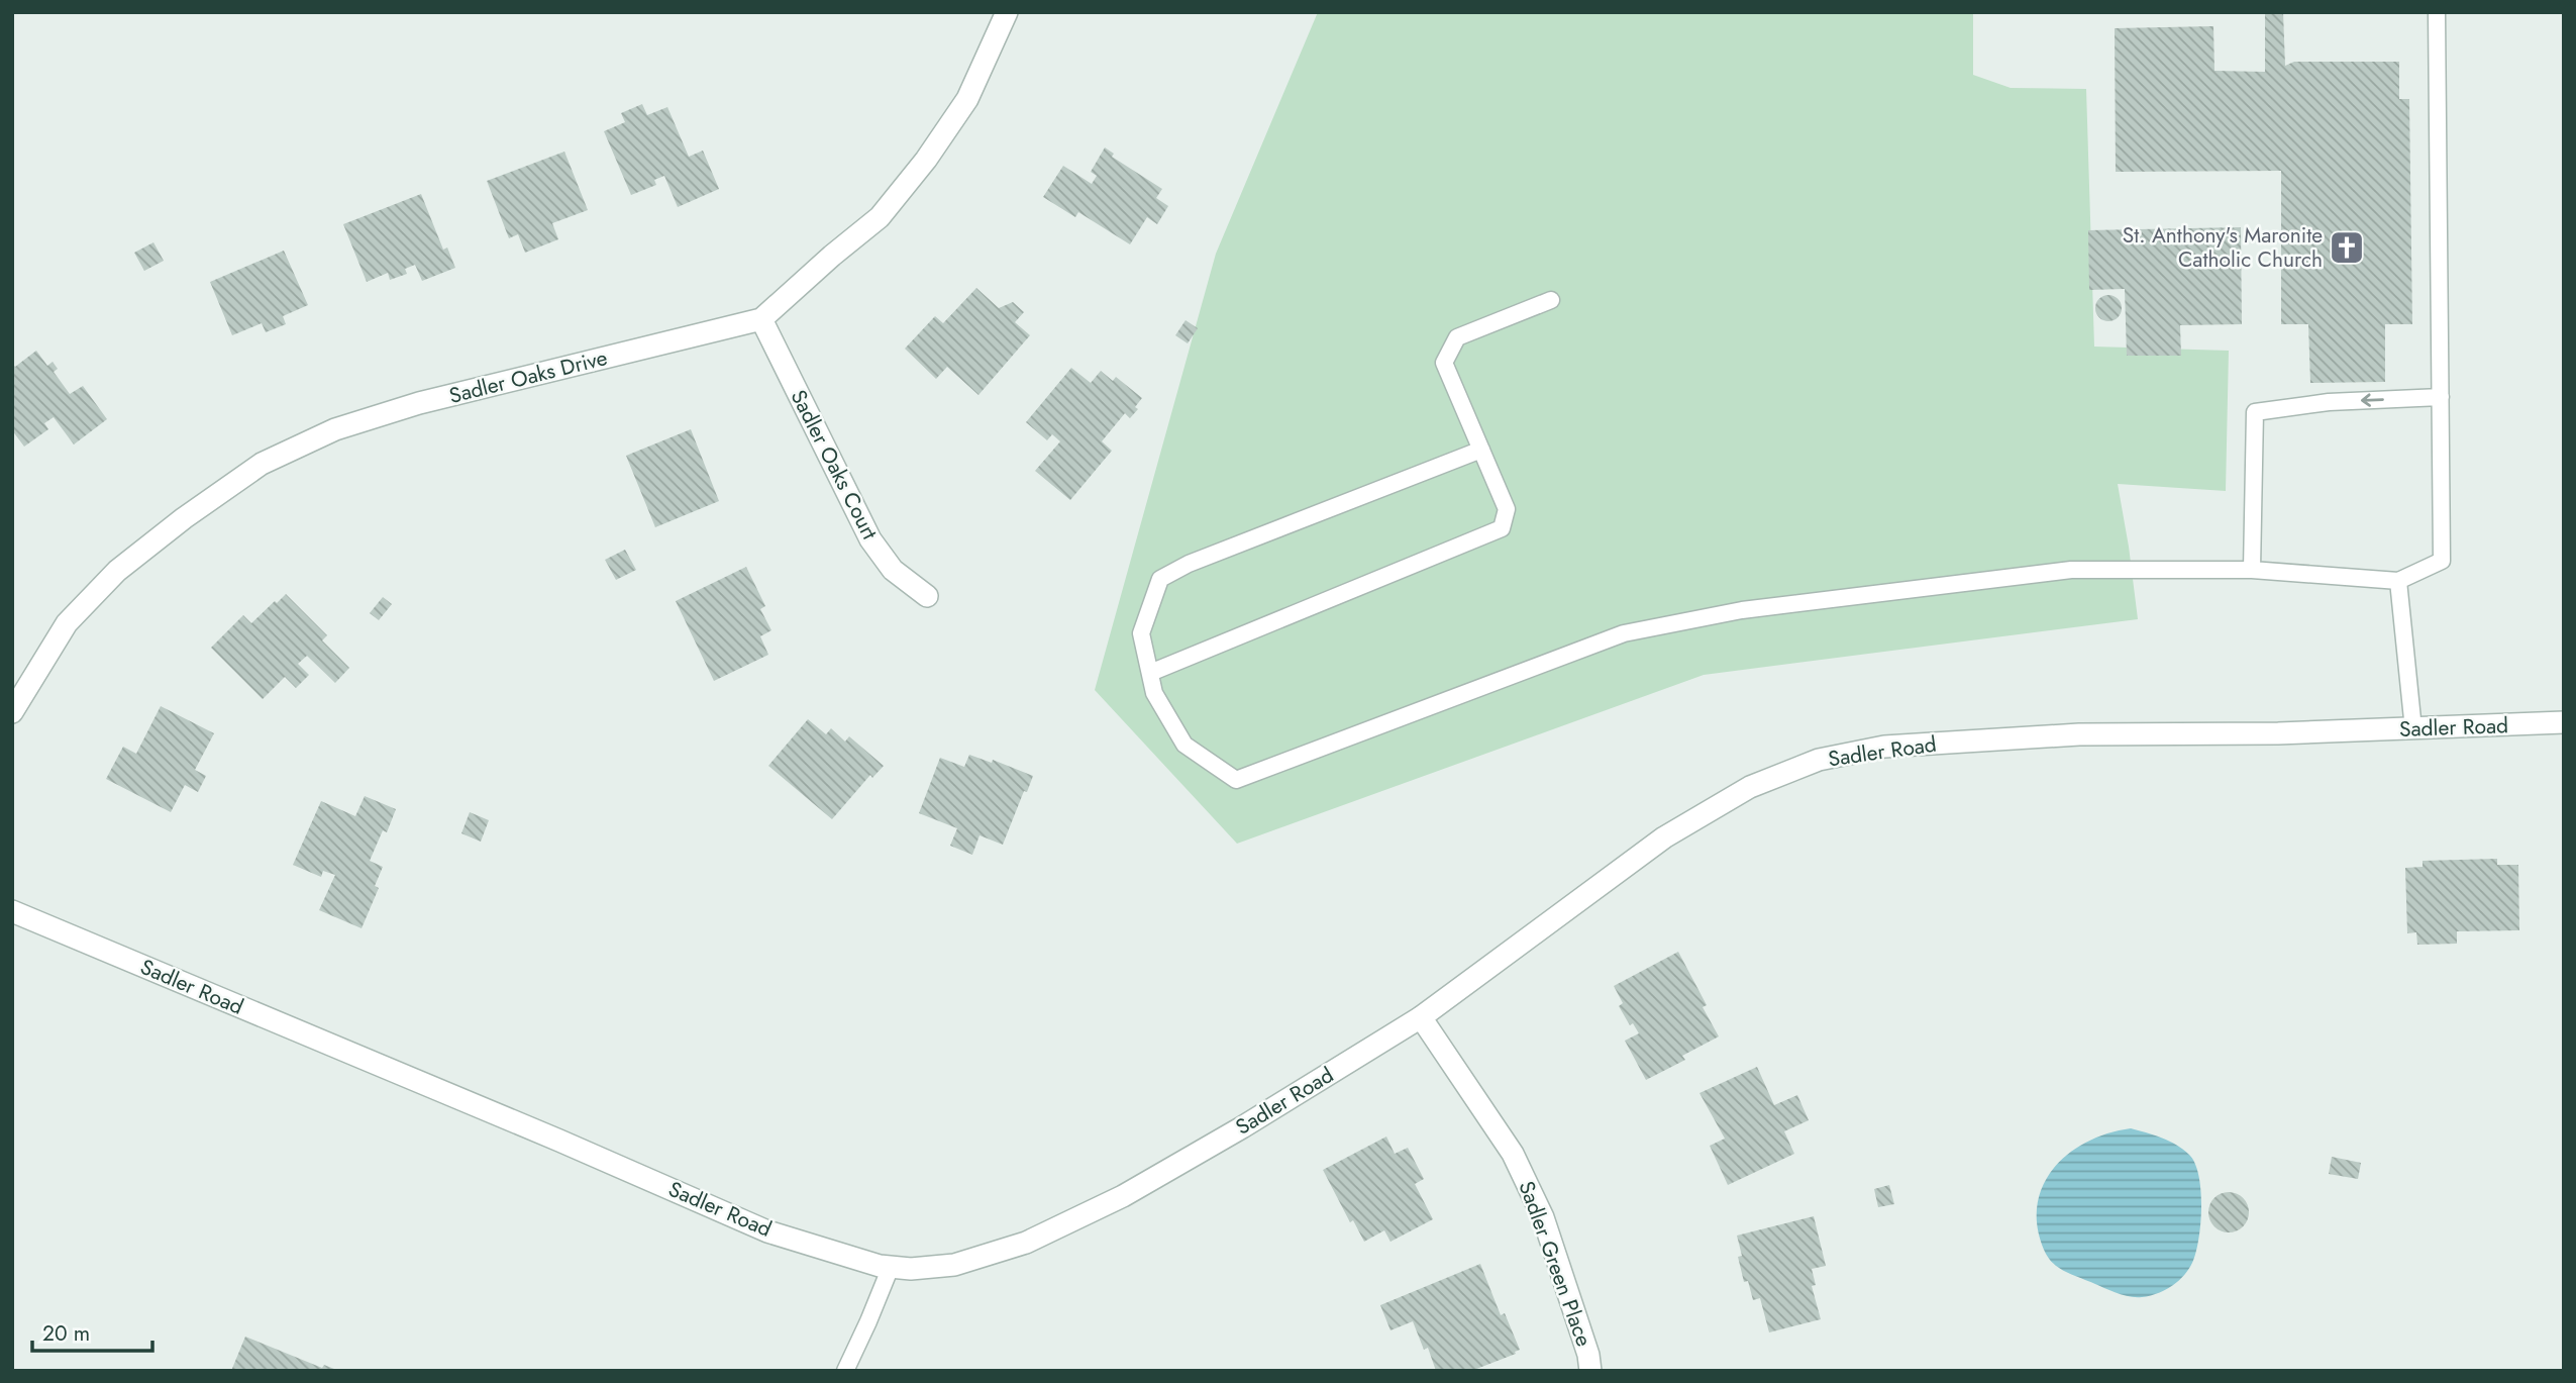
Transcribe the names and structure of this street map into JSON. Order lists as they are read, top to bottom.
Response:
{
  "streets": {
    "street": [
      "Sadler Oaks Drive",
      "Sadler Oaks Court",
      "Sadler Road",
      "Sadler Green Place"
    ]
  },
  "crossings": [
    ["Sadler Oaks Drive", "Sadler Oaks Court"],
    ["Sadler Road", "Sadler Green Place"]
  ],
  "places": {
    "church": ["St. Anthony's Maronite Catholic Church"]
  },
  "scale_bar": "20 m"
}
